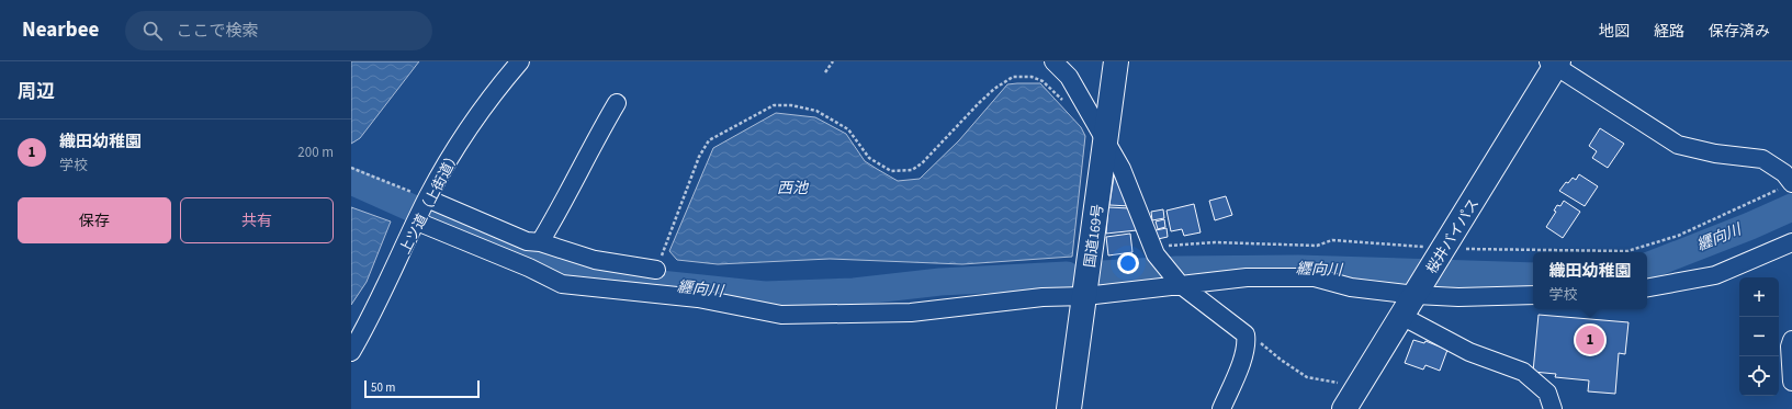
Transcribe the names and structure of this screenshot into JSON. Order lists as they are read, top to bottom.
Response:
{
  "streets": {
    "highway": ["国道169号", "桜井バイパス"],
    "street": ["上ツ道（上街道）"]
  },
  "water": ["西池", "纒向川"],
  "scale_bar": "50 m",
  "page": {
    "header": "Nearbee",
    "search": "ここで検索",
    "nav": ["地図", "経路", "保存済み"],
    "heading": "周辺",
    "list": [
      {
        "mark": "1",
        "name": "織田幼稚園",
        "note": "学校",
        "value": "200 m"
      }
    ],
    "buttons": ["保存", "共有"],
    "popup": ["織田幼稚園", "学校"],
    "map_buttons": ["+", "−"],
    "pins": "1",
    "scale": "50 m"
  }
}
